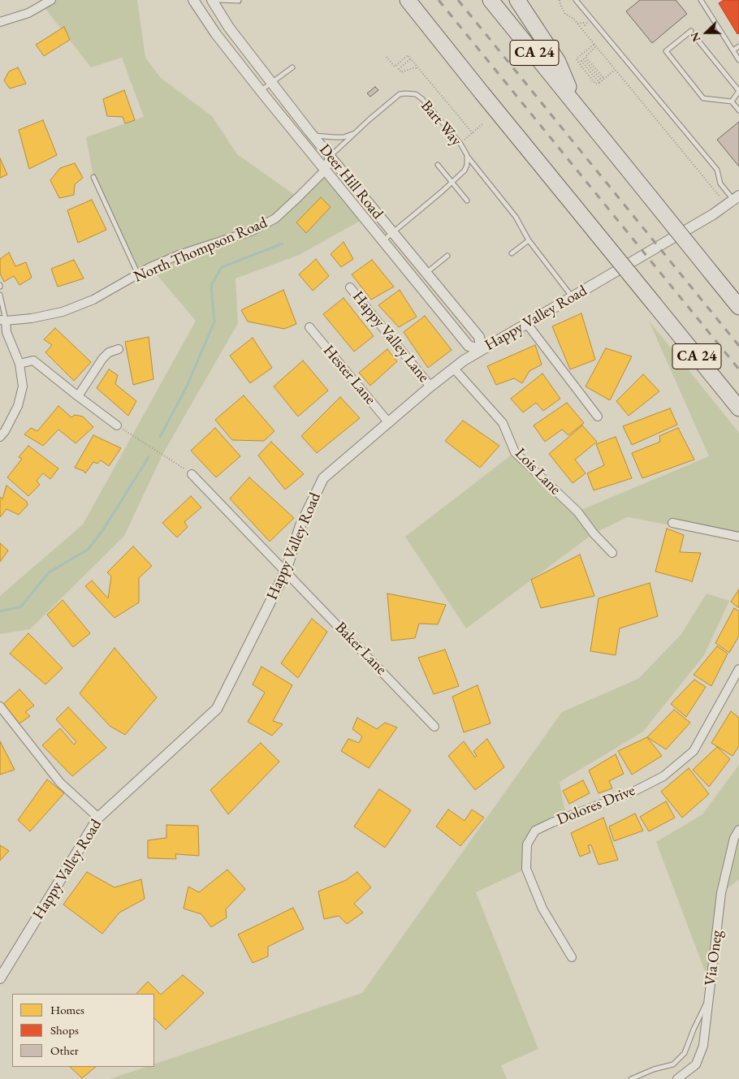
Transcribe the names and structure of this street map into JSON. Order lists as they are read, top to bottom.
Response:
{
  "streets": {
    "highway": ["CA 24"],
    "street": [
      "Deer Hill Road",
      "North Thompson Road",
      "Happy Valley Road",
      "Happy Valley Lane",
      "Hester Lane",
      "Lois Lane",
      "Baker Lane",
      "Dolores Drive",
      "Via Oneg"
    ],
    "lane": ["Bart Way"]
  },
  "crossings": [
    ["Bart Way", "Deer Hill Road"],
    ["Bart Way", "North Thompson Road"],
    ["Deer Hill Road", "North Thompson Road"],
    ["Deer Hill Road", "Happy Valley Road"],
    ["Happy Valley Road", "Happy Valley Lane"],
    ["Happy Valley Road", "Hester Lane"],
    ["Happy Valley Road", "Lois Lane"],
    ["Happy Valley Road", "Baker Lane"]
  ],
  "legend": ["Homes", "Shops", "Other"],
  "north": "left"
}
